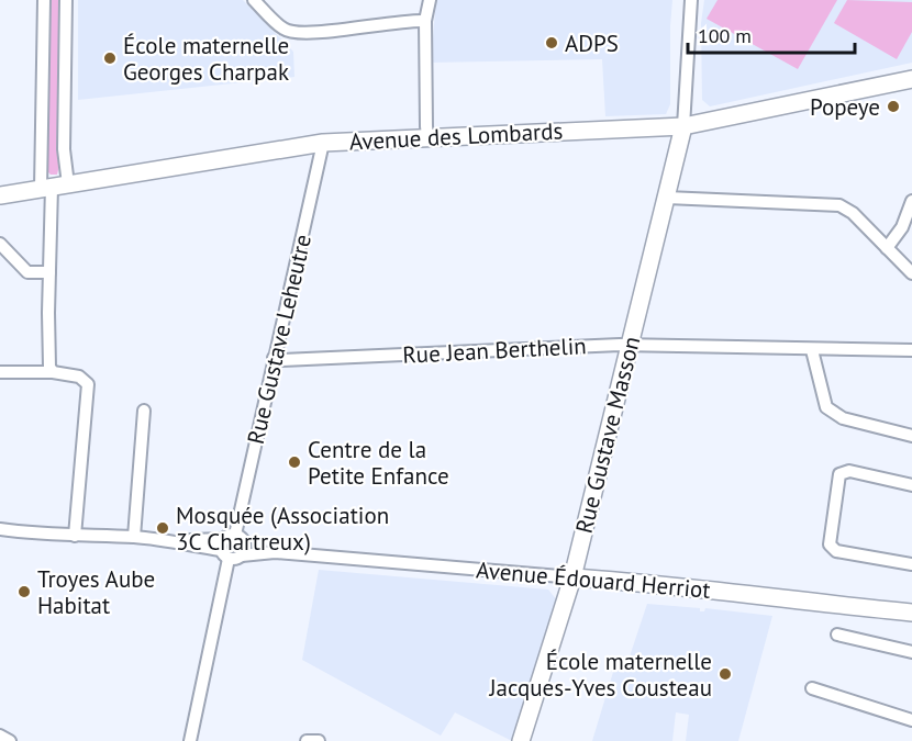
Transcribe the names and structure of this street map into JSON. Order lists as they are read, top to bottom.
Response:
{
  "streets": {
    "street": [
      "Avenue des Lombards",
      "Rue Gustave Leheutre",
      "Rue Jean Berthelin",
      "Rue Gustave Masson",
      "Avenue Édouard Herriot"
    ]
  },
  "crossings": [
    ["Avenue des Lombards", "Rue Gustave Leheutre"],
    ["Avenue des Lombards", "Rue Gustave Masson"],
    ["Rue Gustave Leheutre", "Rue Jean Berthelin"],
    ["Rue Gustave Leheutre", "Avenue Édouard Herriot"],
    ["Rue Jean Berthelin", "Rue Gustave Masson"],
    ["Rue Gustave Masson", "Avenue Édouard Herriot"]
  ],
  "places": [
    "ADPS",
    "École maternelle Georges Charpak",
    "Popeye",
    "Centre de la Petite Enfance",
    "Mosquée (Association 3C Chartreux)",
    "Troyes Aube Habitat",
    "École maternelle Jacques-Yves Cousteau"
  ],
  "scale_bar": "100 m"
}
